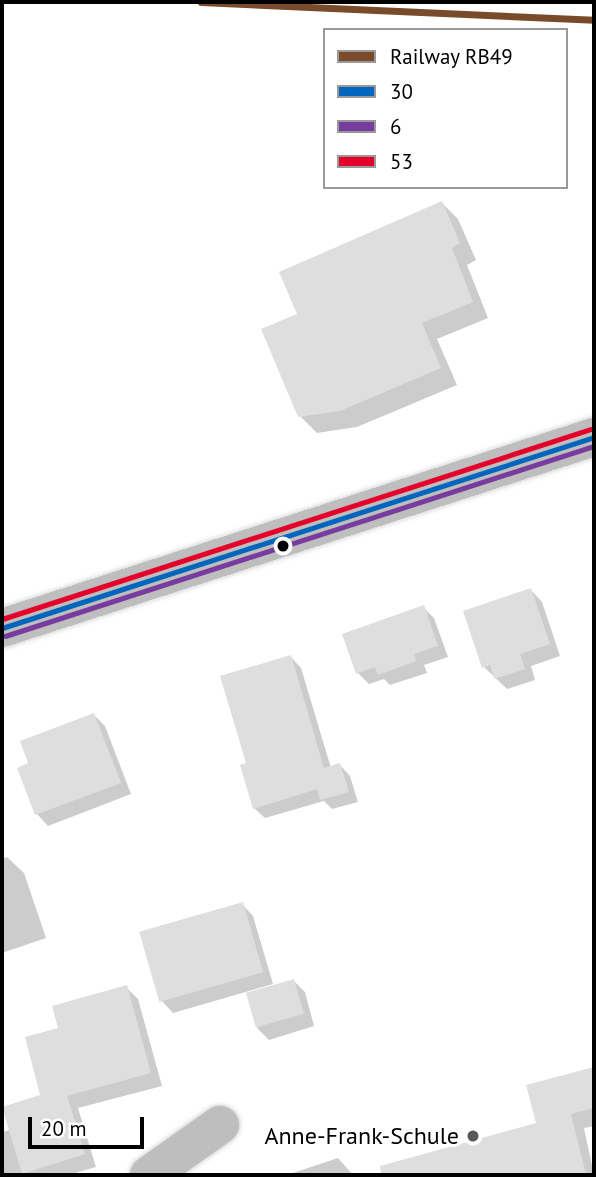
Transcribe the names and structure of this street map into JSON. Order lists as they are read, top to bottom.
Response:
{
  "places": ["Anne-Frank-Schule"],
  "lines": [
    "rail line RB49",
    "transit line 53",
    "transit line 30",
    "transit line 6"
  ],
  "legend": [
    "Railway RB49",
    "30",
    "6",
    "53"
  ],
  "scale_bar": "20 m"
}
